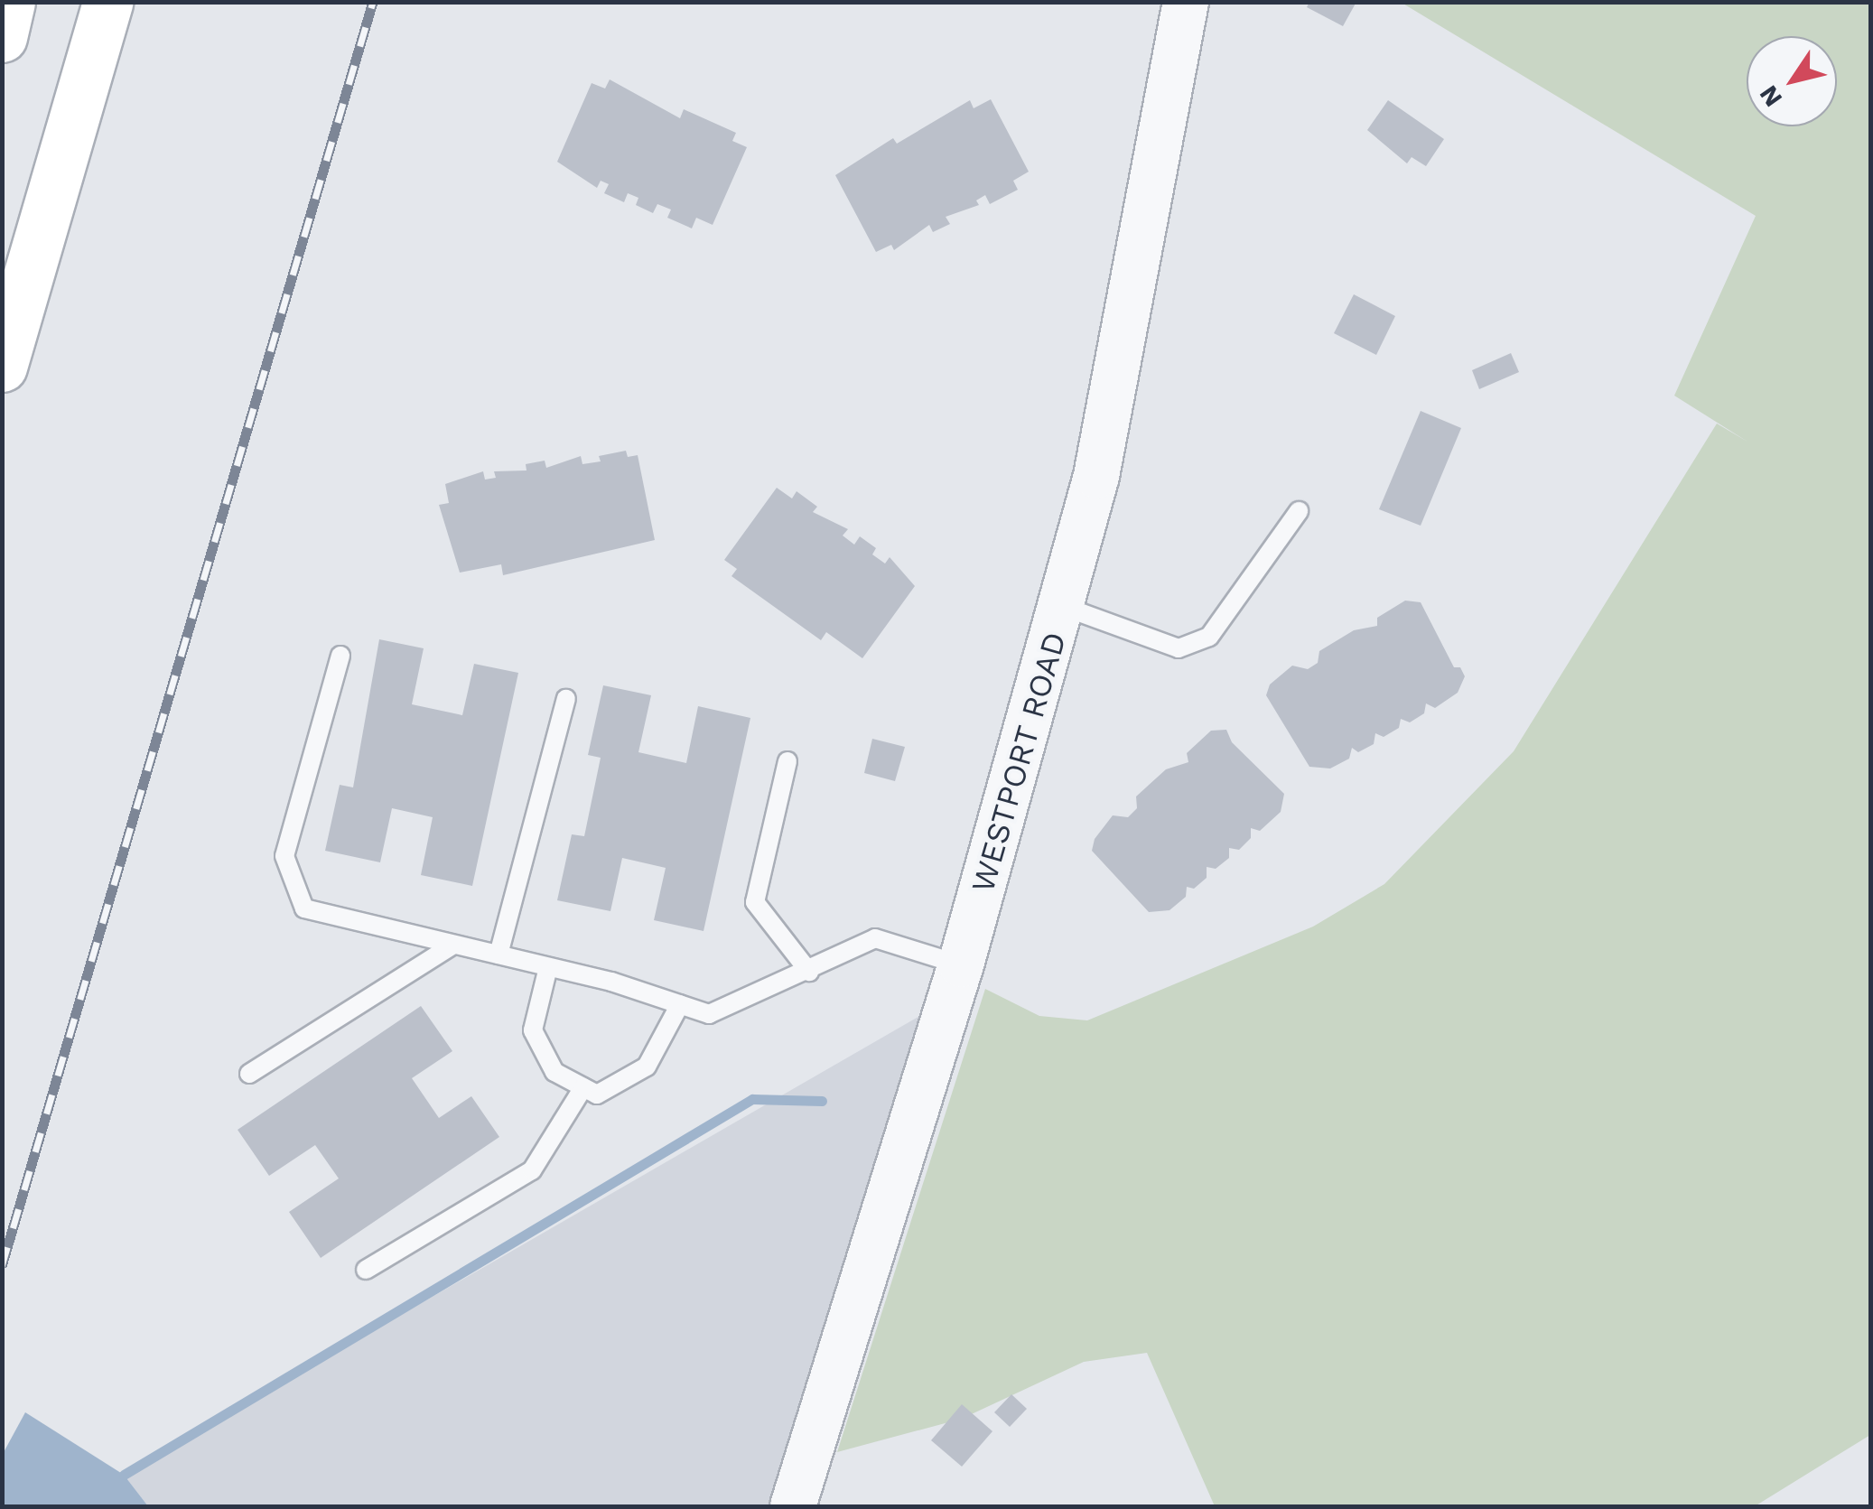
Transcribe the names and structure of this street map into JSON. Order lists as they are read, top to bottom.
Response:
{
  "streets": {
    "street": ["WESTPORT ROAD"]
  },
  "north": "bottom left"
}
